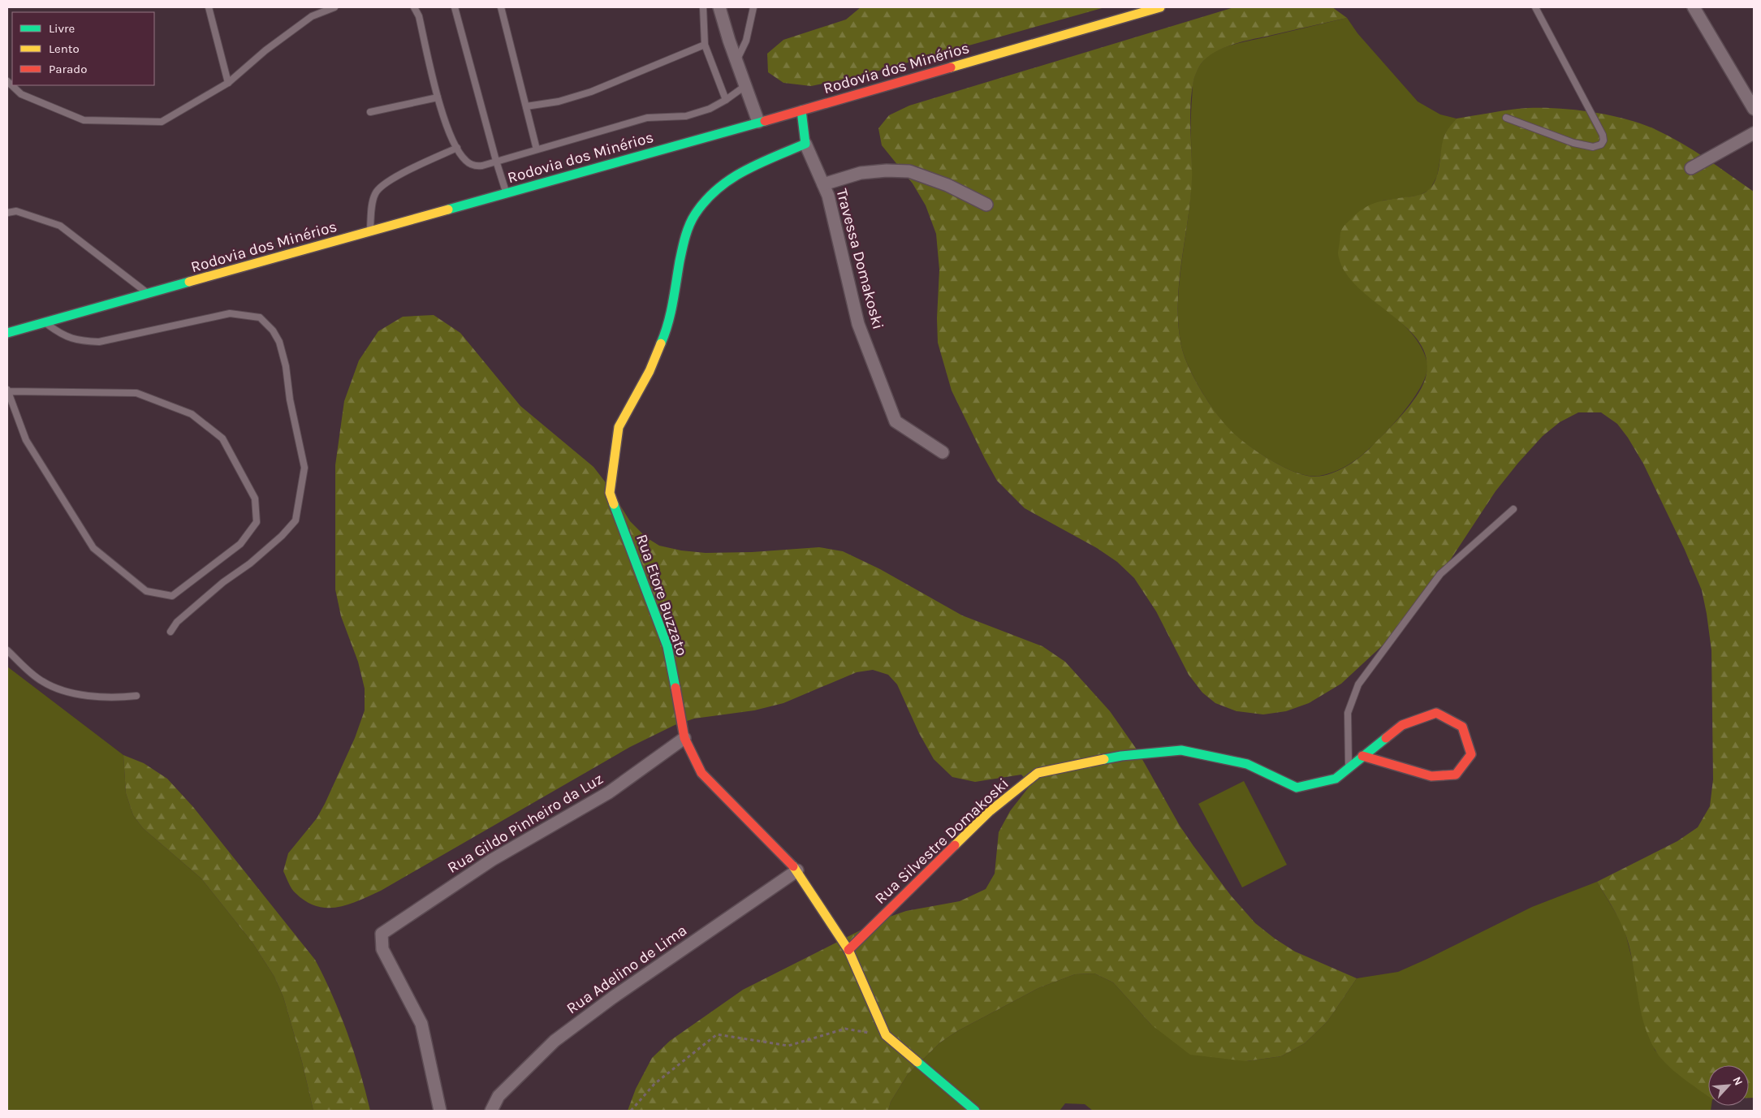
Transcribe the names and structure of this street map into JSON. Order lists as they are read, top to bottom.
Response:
{
  "streets": {
    "street": [
      "Rodovia dos Minérios",
      "Travessa Domakoski",
      "Rua Etore Buzzato",
      "Rua Gildo Pinheiro da Luz",
      "Rua Silvestre Domakoski",
      "Rua Adelino de Lima"
    ]
  },
  "crossings": [
    ["Travessa Domakoski", "Rua Etore Buzzato"],
    ["Rua Etore Buzzato", "Rua Gildo Pinheiro da Luz"],
    ["Rua Etore Buzzato", "Rua Silvestre Domakoski"],
    ["Rua Etore Buzzato", "Rua Adelino de Lima"]
  ],
  "legend": ["Livre", "Lento", "Parado"],
  "north": "top right"
}
